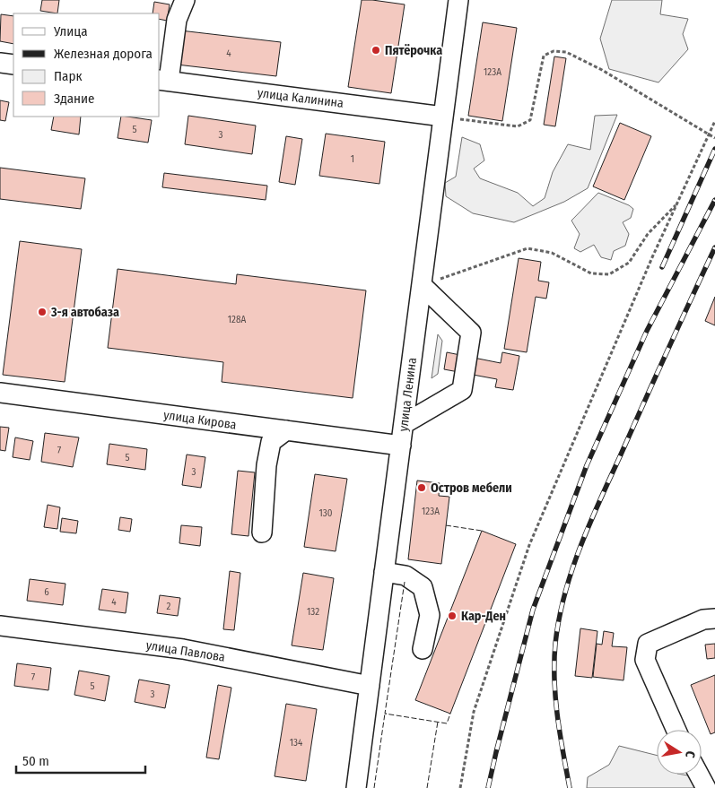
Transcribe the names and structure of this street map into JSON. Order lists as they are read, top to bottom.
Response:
{
  "streets": {
    "street": [
      "улица Калинина",
      "улица Ленина",
      "улица Кирова",
      "улица Павлова"
    ]
  },
  "crossings": [
    ["улица Калинина", "улица Ленина"],
    ["улица Ленина", "улица Кирова"],
    ["улица Ленина", "улица Павлова"]
  ],
  "places": [
    "Пятёрочка",
    "3-я автобаза",
    "Остров мебели",
    "Кар-Ден"
  ],
  "house_numbers": [
    "4",
    "123А",
    "5",
    "3",
    "1",
    "128А",
    "7",
    "5",
    "3",
    "123А",
    "130",
    "6",
    "4",
    "2",
    "132",
    "7",
    "5",
    "3",
    "134"
  ],
  "legend": [
    "Улица",
    "Железная дорога",
    "Парк",
    "Здание"
  ],
  "scale_bar": "50 m",
  "north": "right"
}
